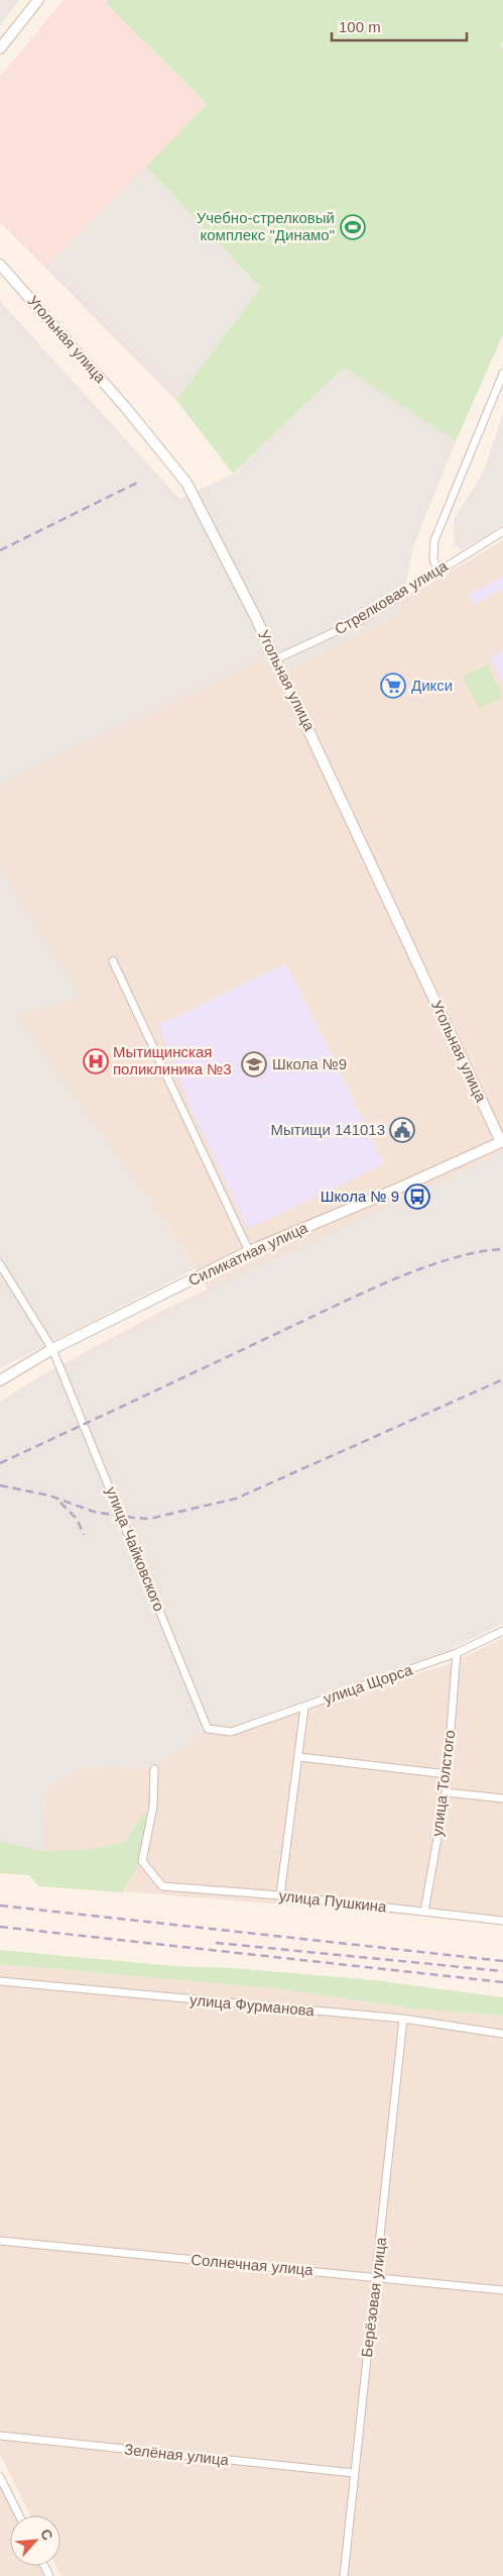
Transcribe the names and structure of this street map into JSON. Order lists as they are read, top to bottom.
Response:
{
  "streets": {
    "street": [
      "Угольная улица",
      "Стрелковая улица",
      "Силикатная улица",
      "улица Чайковского",
      "улица Щорса",
      "улица Толстого",
      "улица Пушкина",
      "улица Фурманова",
      "Солнечная улица",
      "Берёзовая улица",
      "Зелёная улица"
    ]
  },
  "crossings": [
    ["Угольная улица", "Стрелковая улица"],
    ["Угольная улица", "Силикатная улица"],
    ["Силикатная улица", "улица Чайковского"],
    ["улица Чайковского", "улица Щорса"],
    ["улица Щорса", "улица Толстого"],
    ["улица Толстого", "улица Пушкина"],
    ["улица Фурманова", "Берёзовая улица"],
    ["Солнечная улица", "Берёзовая улица"],
    ["Берёзовая улица", "Зелёная улица"]
  ],
  "places": {
    "sports": ["Учебно-стрелковый комплекс \"Динамо\""],
    "supermarket": ["Дикси"],
    "hospital": ["Мытищинская поликлиника №3"],
    "school or university": ["Школа №9"],
    "public building": ["Мытищи 141013"],
    "bus stop": ["Школа № 9"]
  },
  "scale_bar": "100 m",
  "north": "top right"
}
